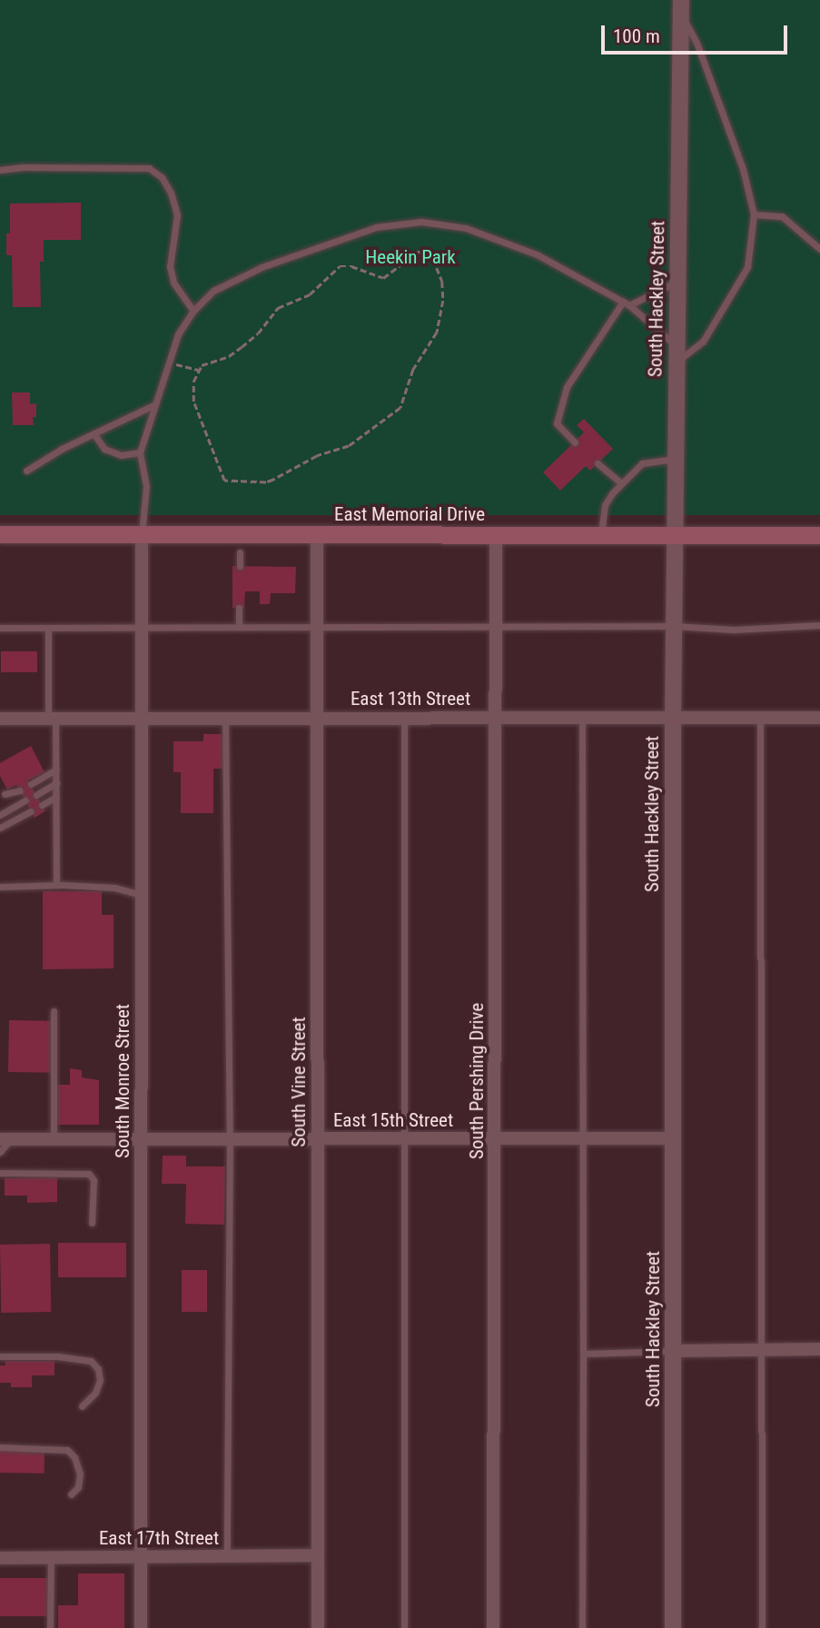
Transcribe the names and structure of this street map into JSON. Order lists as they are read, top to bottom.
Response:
{
  "streets": {
    "main road": ["East Memorial Drive"],
    "street": [
      "South Hackley Street",
      "East 13th Street",
      "South Monroe Street",
      "South Pershing Drive",
      "South Vine Street",
      "East 15th Street",
      "East 17th Street"
    ]
  },
  "crossings": [
    ["South Hackley Street", "East Memorial Drive"],
    ["South Hackley Street", "East 13th Street"],
    ["South Hackley Street", "East 15th Street"],
    ["East Memorial Drive", "South Monroe Street"],
    ["East Memorial Drive", "South Pershing Drive"],
    ["East Memorial Drive", "South Vine Street"],
    ["East 13th Street", "South Monroe Street"],
    ["East 13th Street", "South Pershing Drive"],
    ["East 13th Street", "South Vine Street"],
    ["South Monroe Street", "East 15th Street"],
    ["South Monroe Street", "East 17th Street"],
    ["South Pershing Drive", "East 15th Street"],
    ["South Vine Street", "East 15th Street"],
    ["South Vine Street", "East 17th Street"]
  ],
  "parks": ["Heekin Park"],
  "scale_bar": "100 m"
}
